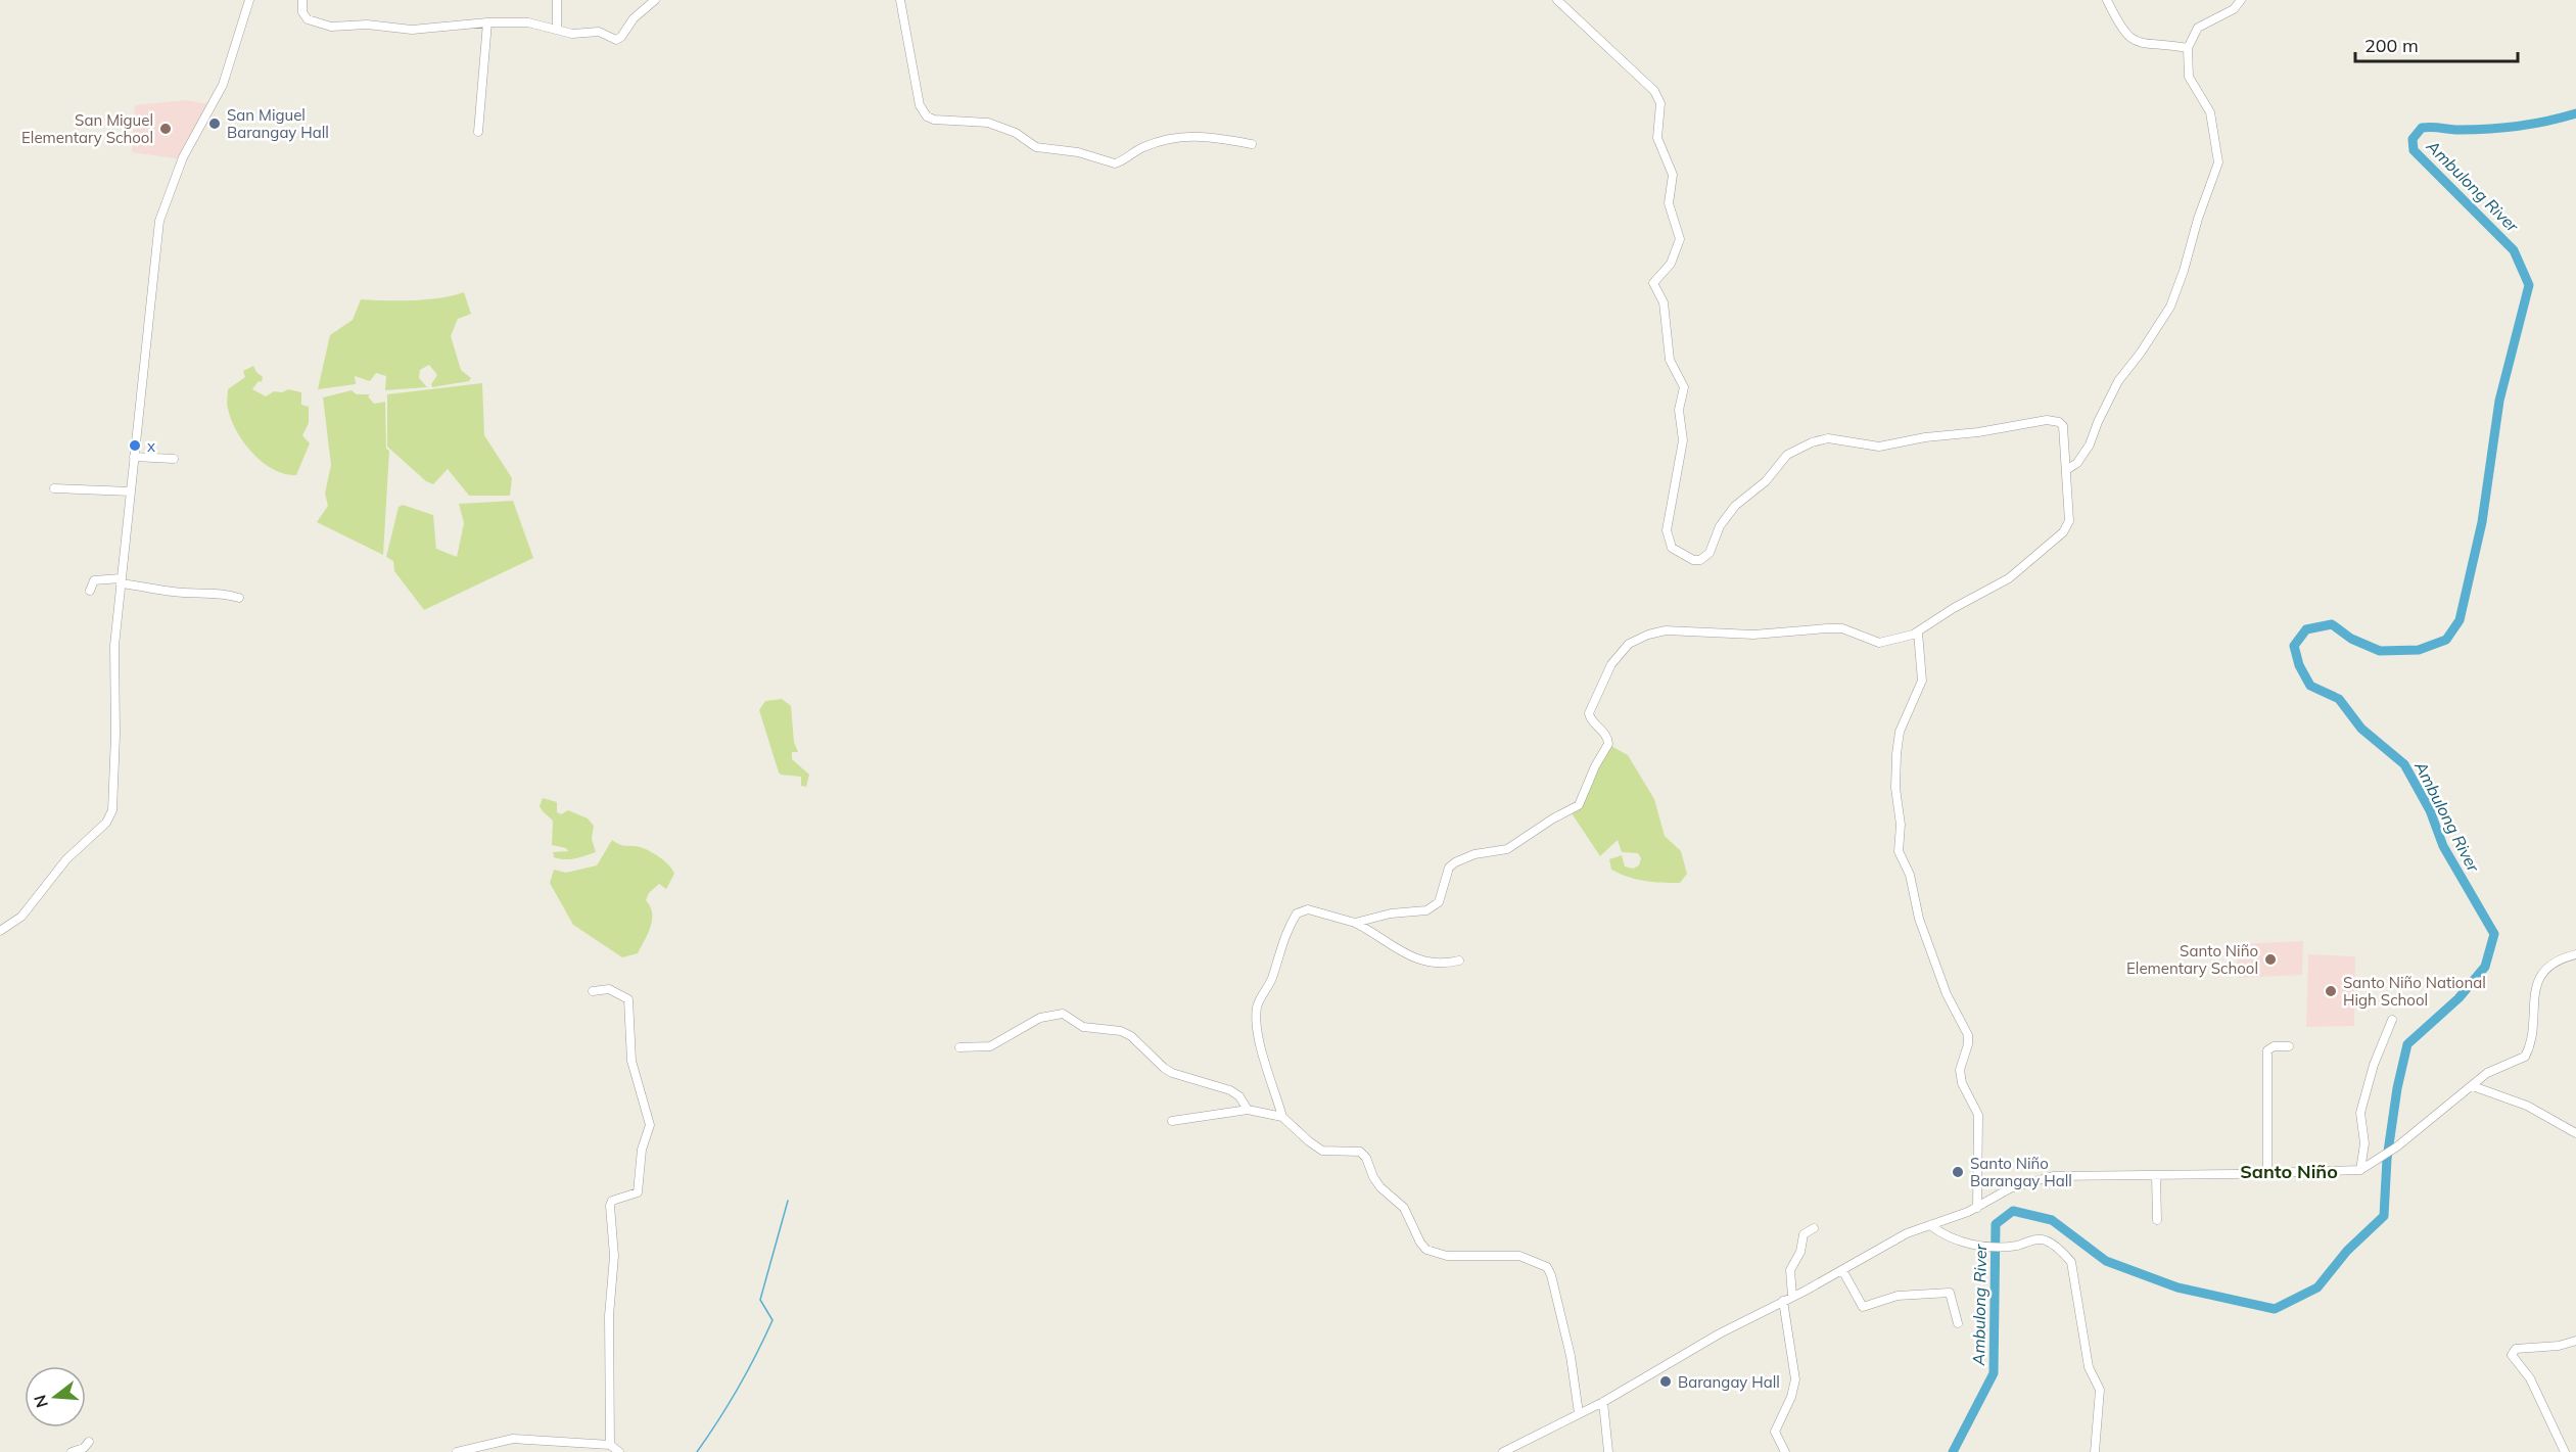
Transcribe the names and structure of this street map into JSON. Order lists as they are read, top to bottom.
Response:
{
  "districts": ["Santo Niño"],
  "water": ["Ambulong River"],
  "places": [
    "San Miguel Barangay Hall",
    "San Miguel Elementary School",
    "x",
    "Santo Niño Elementary School",
    "Santo Niño National High School",
    "Santo Niño Barangay Hall",
    "Barangay Hall"
  ],
  "scale_bar": "200 m",
  "north": "left"
}
